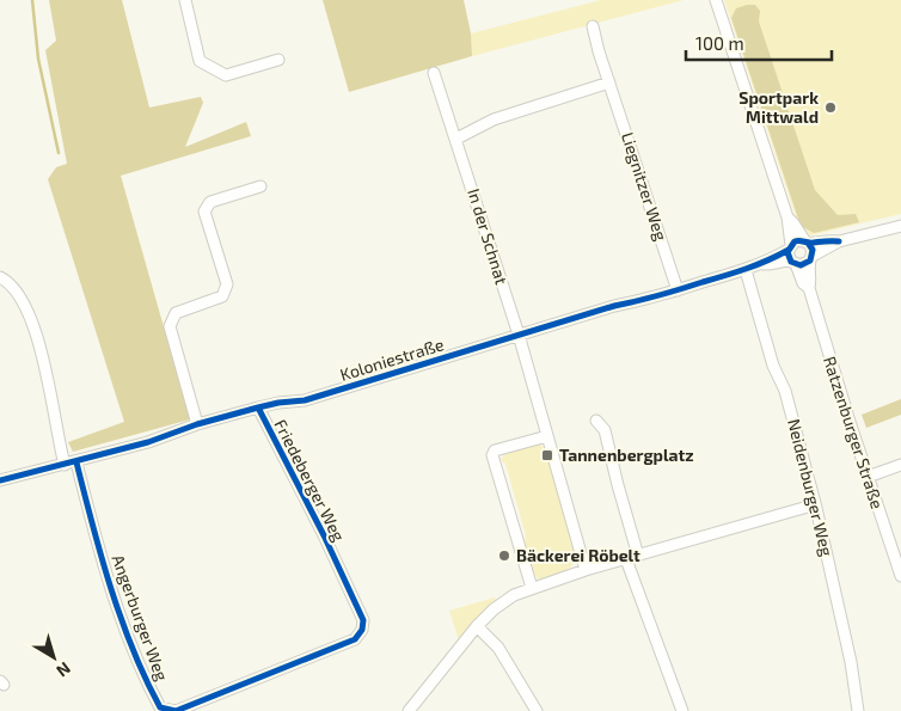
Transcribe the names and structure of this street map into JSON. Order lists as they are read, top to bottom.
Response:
{
  "streets": {
    "street": [
      "Liegnitzer Weg",
      "In der Schnat",
      "Koloniestraße",
      "Ratzenburger Straße",
      "Friedeberger Weg",
      "Neidenburger Weg",
      "Angerburger Weg"
    ]
  },
  "crossings": [
    ["Liegnitzer Weg", "Koloniestraße"],
    ["In der Schnat", "Koloniestraße"],
    ["Koloniestraße", "Ratzenburger Straße"],
    ["Koloniestraße", "Friedeberger Weg"],
    ["Koloniestraße", "Neidenburger Weg"],
    ["Koloniestraße", "Angerburger Weg"],
    ["Friedeberger Weg", "Angerburger Weg"]
  ],
  "places": {
    "other": ["Sportpark Mittwald", "Bäckerei Röbelt"],
    "transit": ["Tannenbergplatz"]
  },
  "scale_bar": "100 m",
  "north": "bottom right"
}
